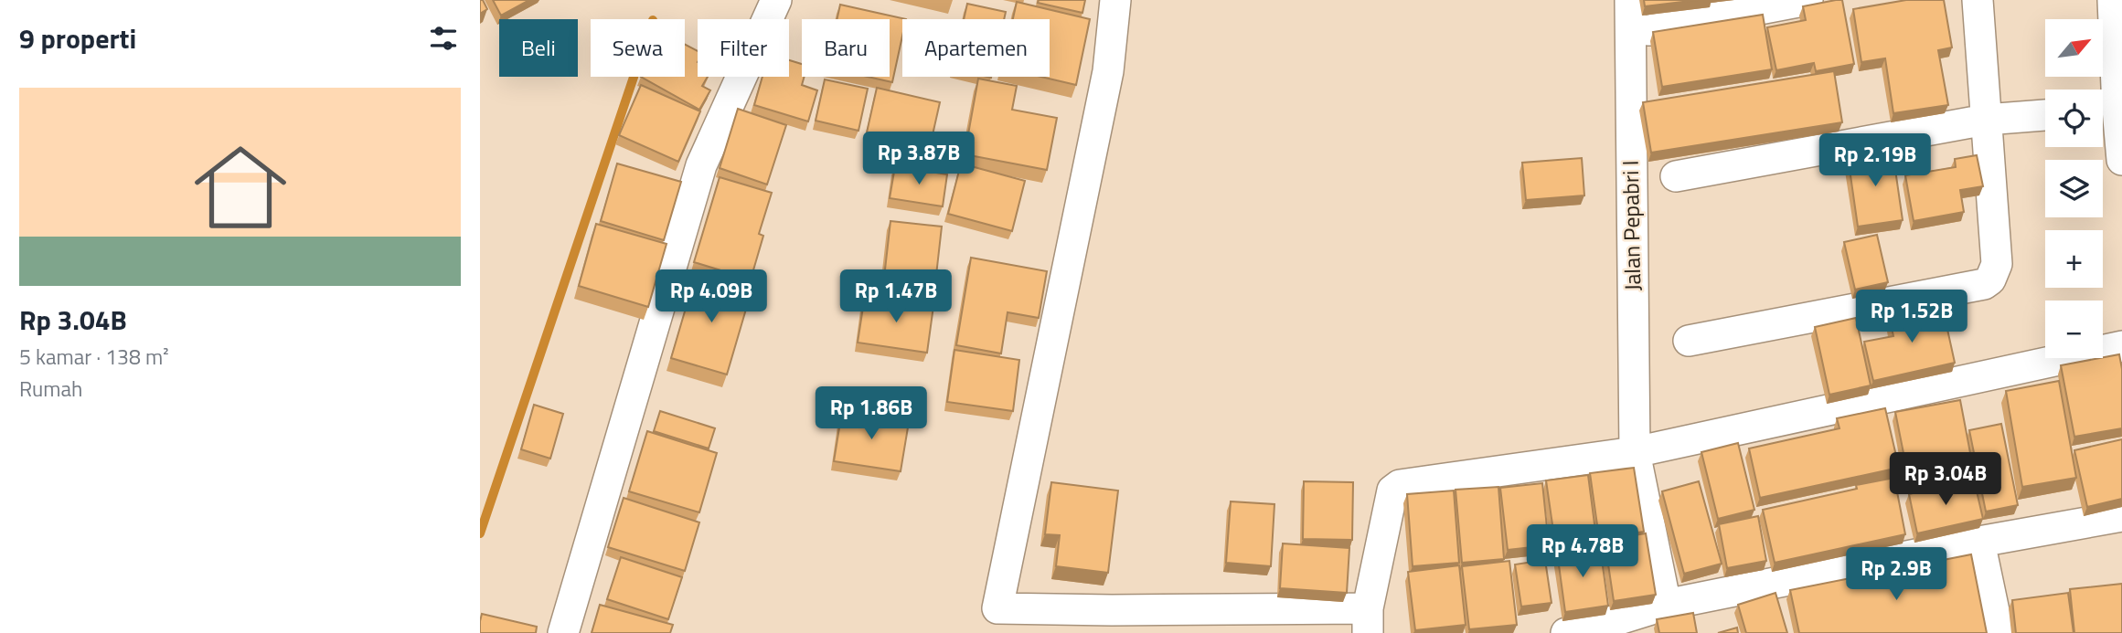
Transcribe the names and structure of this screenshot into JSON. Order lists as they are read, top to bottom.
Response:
{
  "streets": {
    "street": ["Jalan Pepabri I"]
  },
  "north": "top right",
  "page": {
    "heading": "9 properti",
    "map_buttons": ["+", "−"],
    "chip": [
      "Beli",
      "Sewa",
      "Filter",
      "Baru",
      "Apartemen"
    ],
    "list": [
      {
        "name": "Rp 3.04B",
        "note": "5 kamar · 138 m² · Rumah"
      }
    ],
    "price": [
      "Rp 3.87B",
      "Rp 2.19B",
      "Rp 4.09B",
      "Rp 1.47B",
      "Rp 1.52B",
      "Rp 1.86B",
      "Rp 3.04B",
      "Rp 4.78B",
      "Rp 2.9B"
    ]
  }
}
